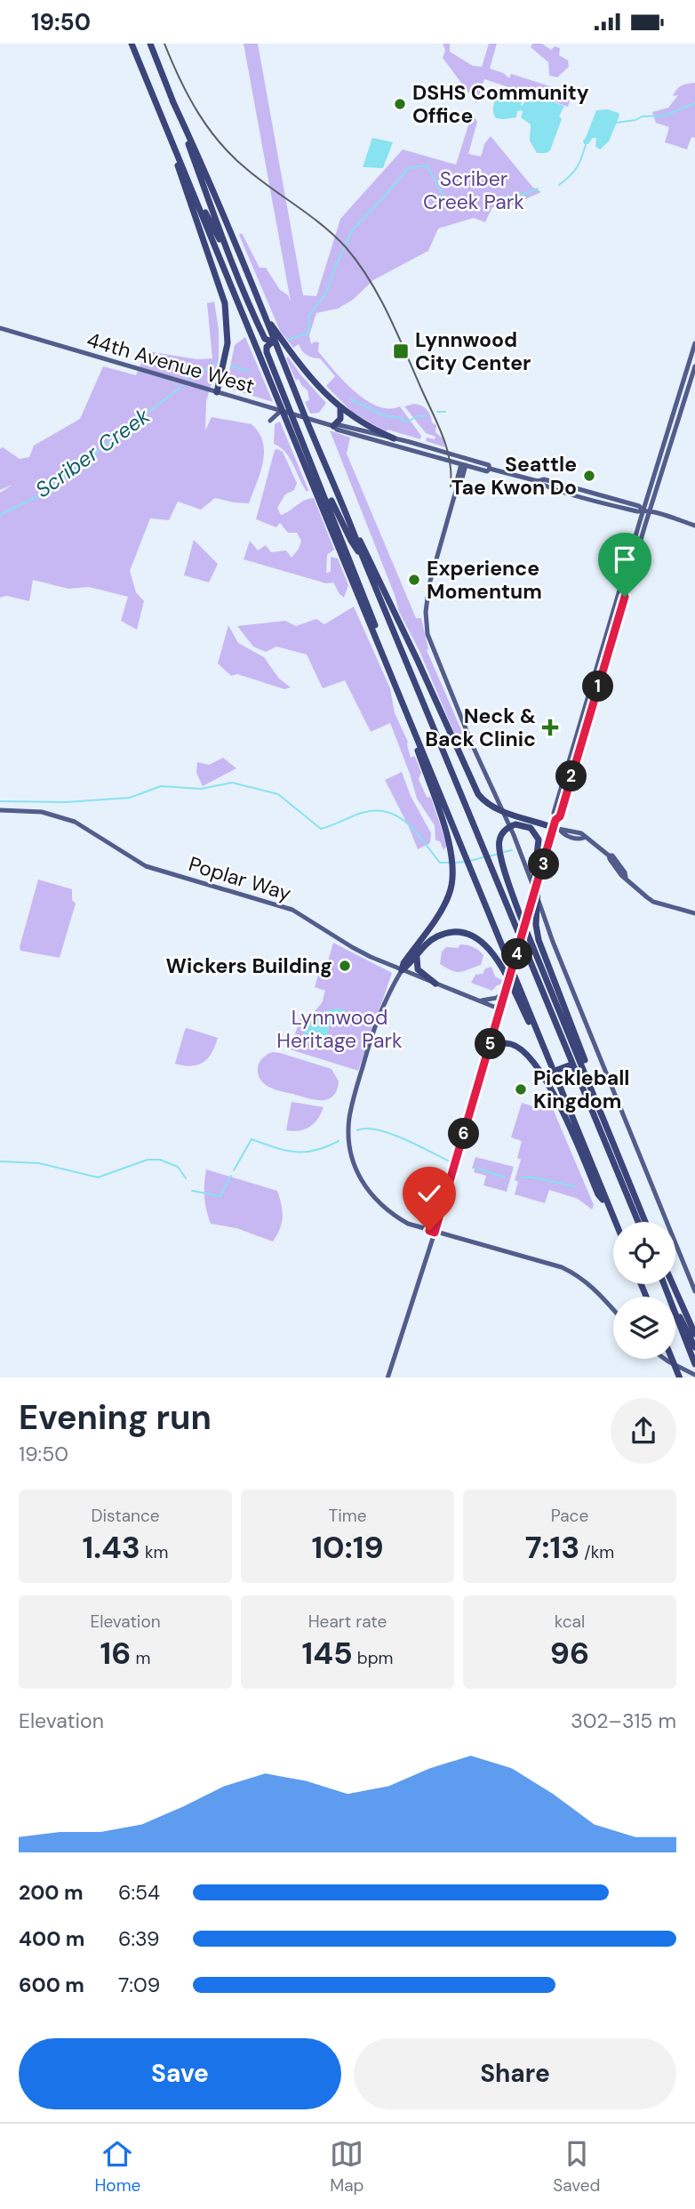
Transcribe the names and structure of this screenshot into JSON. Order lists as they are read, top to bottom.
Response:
{
  "streets": {
    "main road": ["44th Avenue West", "Poplar Way"]
  },
  "water": ["Scriber Creek"],
  "parks": ["Scriber Creek Park", "Lynnwood Heritage Park"],
  "places": {
    "other": [
      "DSHS Community Office",
      "Seattle Tae Kwon Do",
      "Experience Momentum",
      "Wickers Building",
      "Pickleball Kingdom"
    ],
    "transit": ["Lynnwood City Center"],
    "health": ["Neck & Back Clinic"]
  },
  "page": {
    "status": "19:50",
    "pins": [
      "1",
      "2",
      "3",
      "4",
      "5",
      "6"
    ],
    "heading": ["Evening run", "19:50"],
    "stats": [
      ["Distance", "1.43 km"],
      ["Time", "10:19"],
      ["Pace", "7:13 /km"],
      ["Elevation", "16 m"],
      ["Heart rate", "145 bpm"],
      ["kcal", "96"]
    ],
    "chart": ["Elevation", "302–315 m"],
    "list": [
      {
        "name": "200 m",
        "note": "6:54"
      },
      {
        "name": "400 m",
        "note": "6:39"
      },
      {
        "name": "600 m",
        "note": "7:09"
      }
    ],
    "buttons": ["Save", "Share"],
    "tabs": ["Home", "Map", "Saved"]
  }
}
